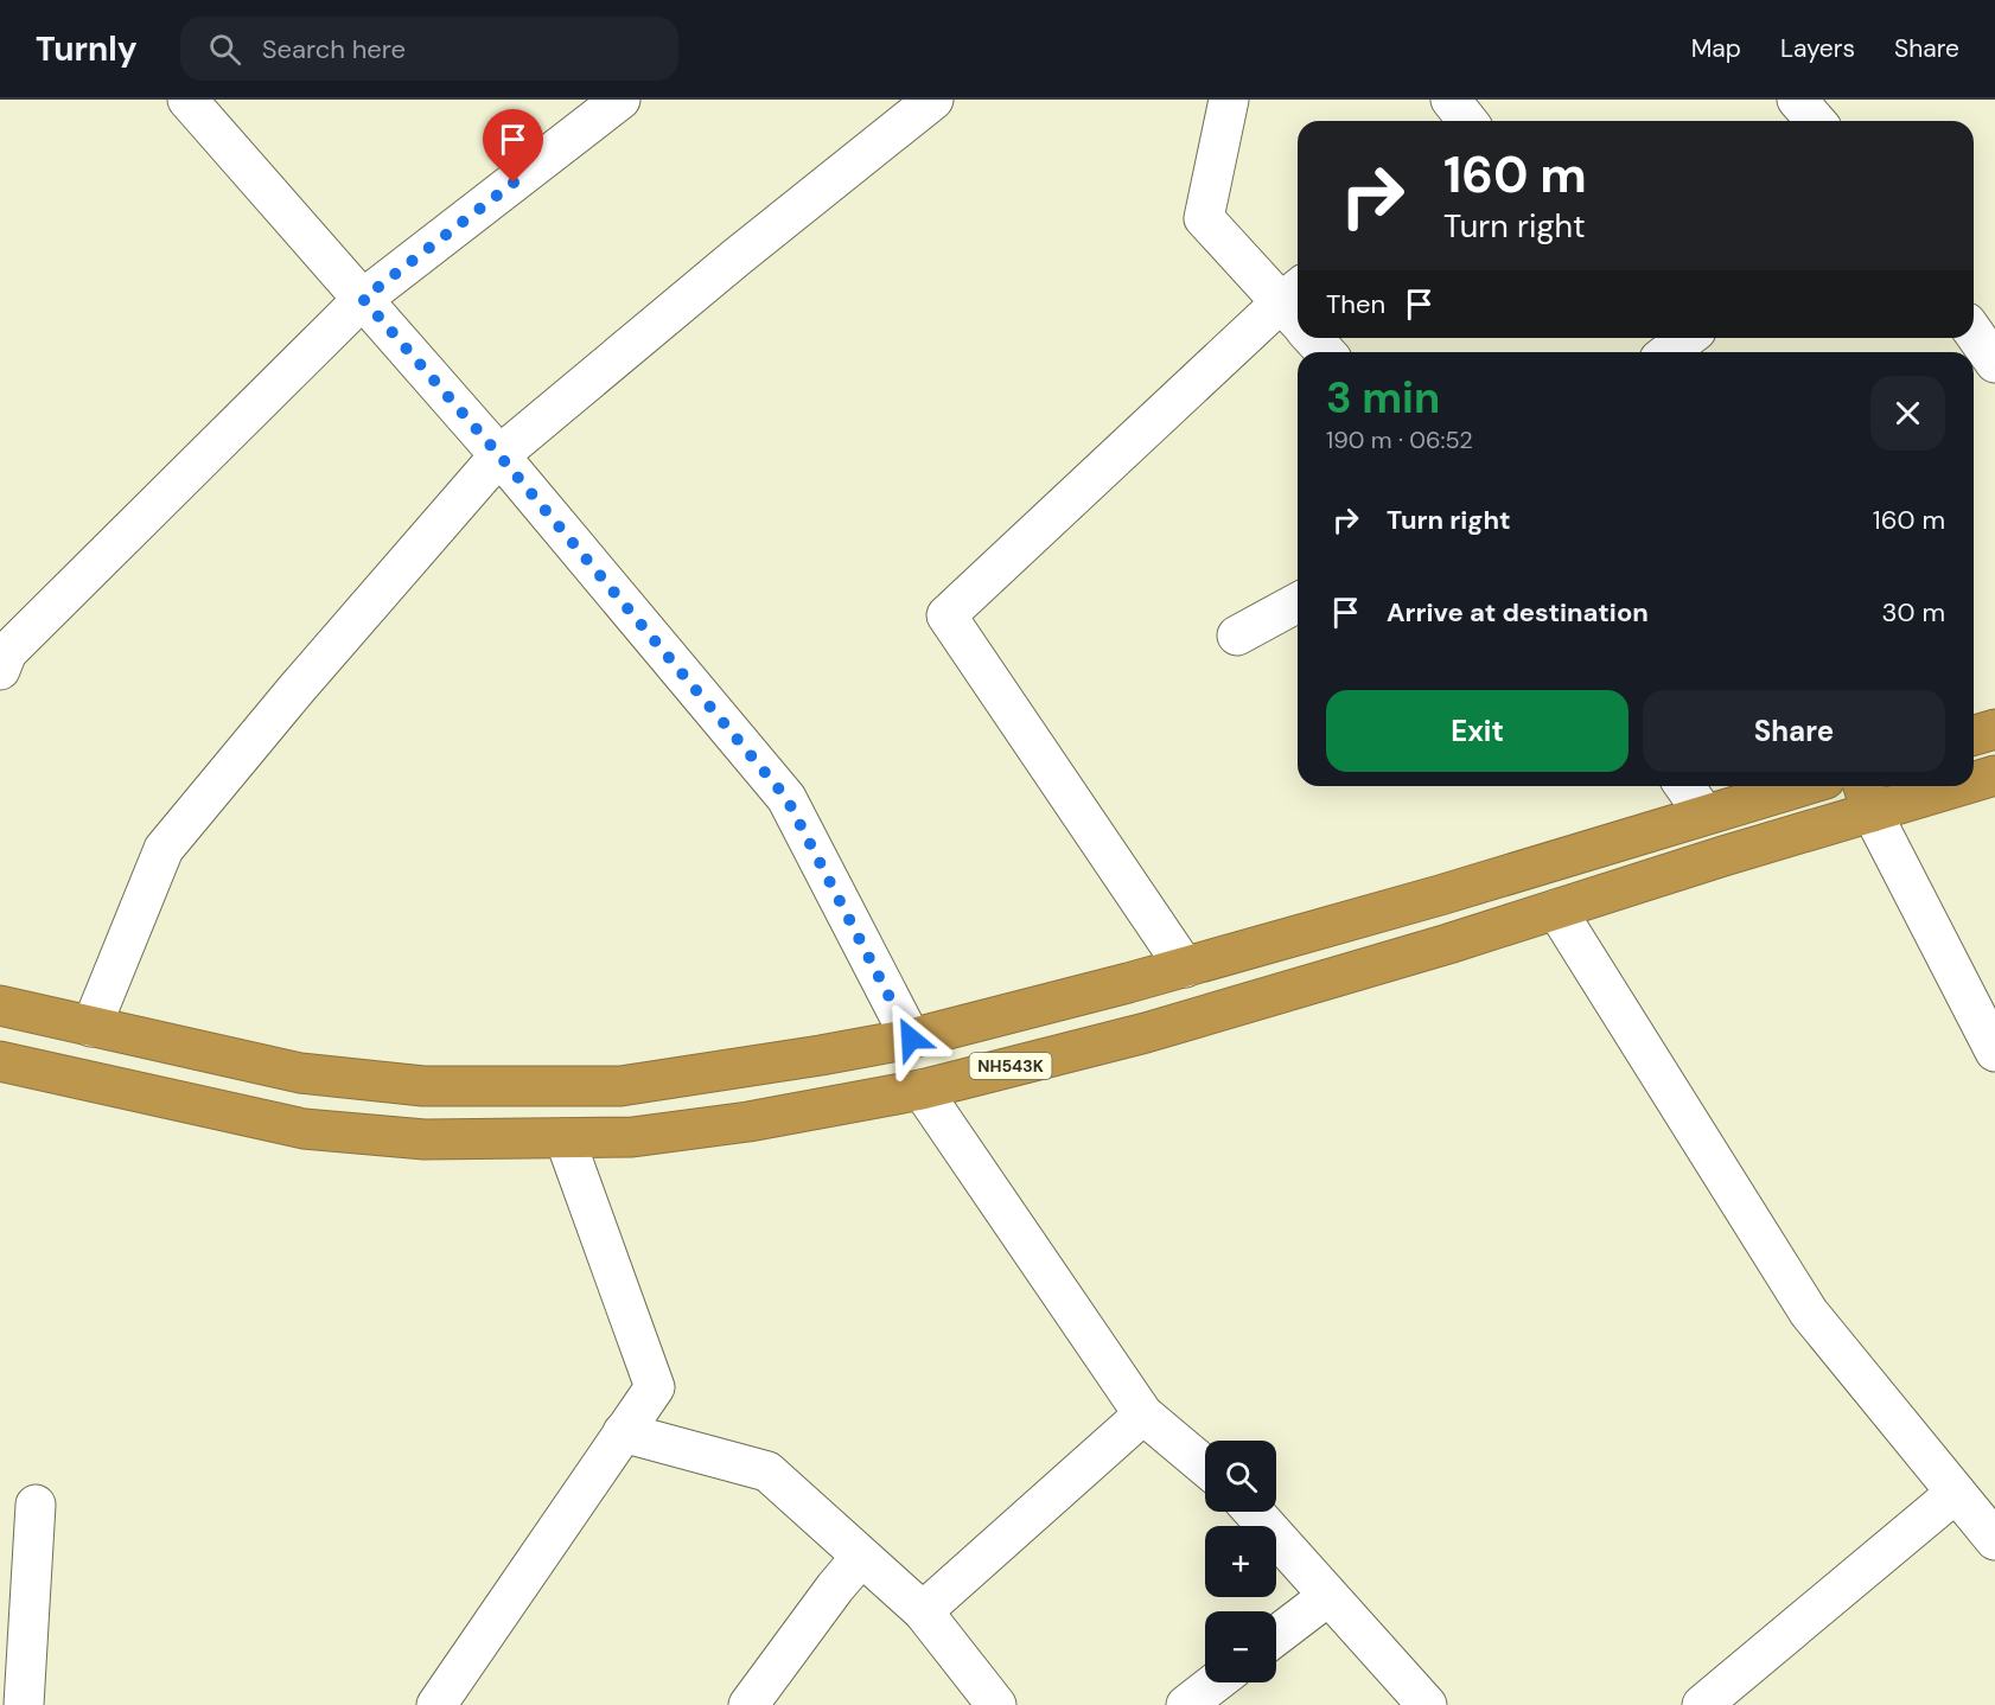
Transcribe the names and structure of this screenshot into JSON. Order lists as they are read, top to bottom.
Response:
{
  "streets": {
    "highway": ["NH543K"]
  },
  "page": {
    "header": "Turnly",
    "search": "Search here",
    "nav": ["Map", "Layers", "Share"],
    "turn": ["160 m", "Turn right"],
    "then": "Then",
    "heading": ["3 min", "190 m · 06:52"],
    "list": [
      {
        "name": "Turn right",
        "value": "160 m"
      },
      {
        "name": "Arrive at destination",
        "value": "30 m"
      }
    ],
    "buttons": ["Exit", "Share"],
    "map_buttons": ["+", "−"]
  }
}
